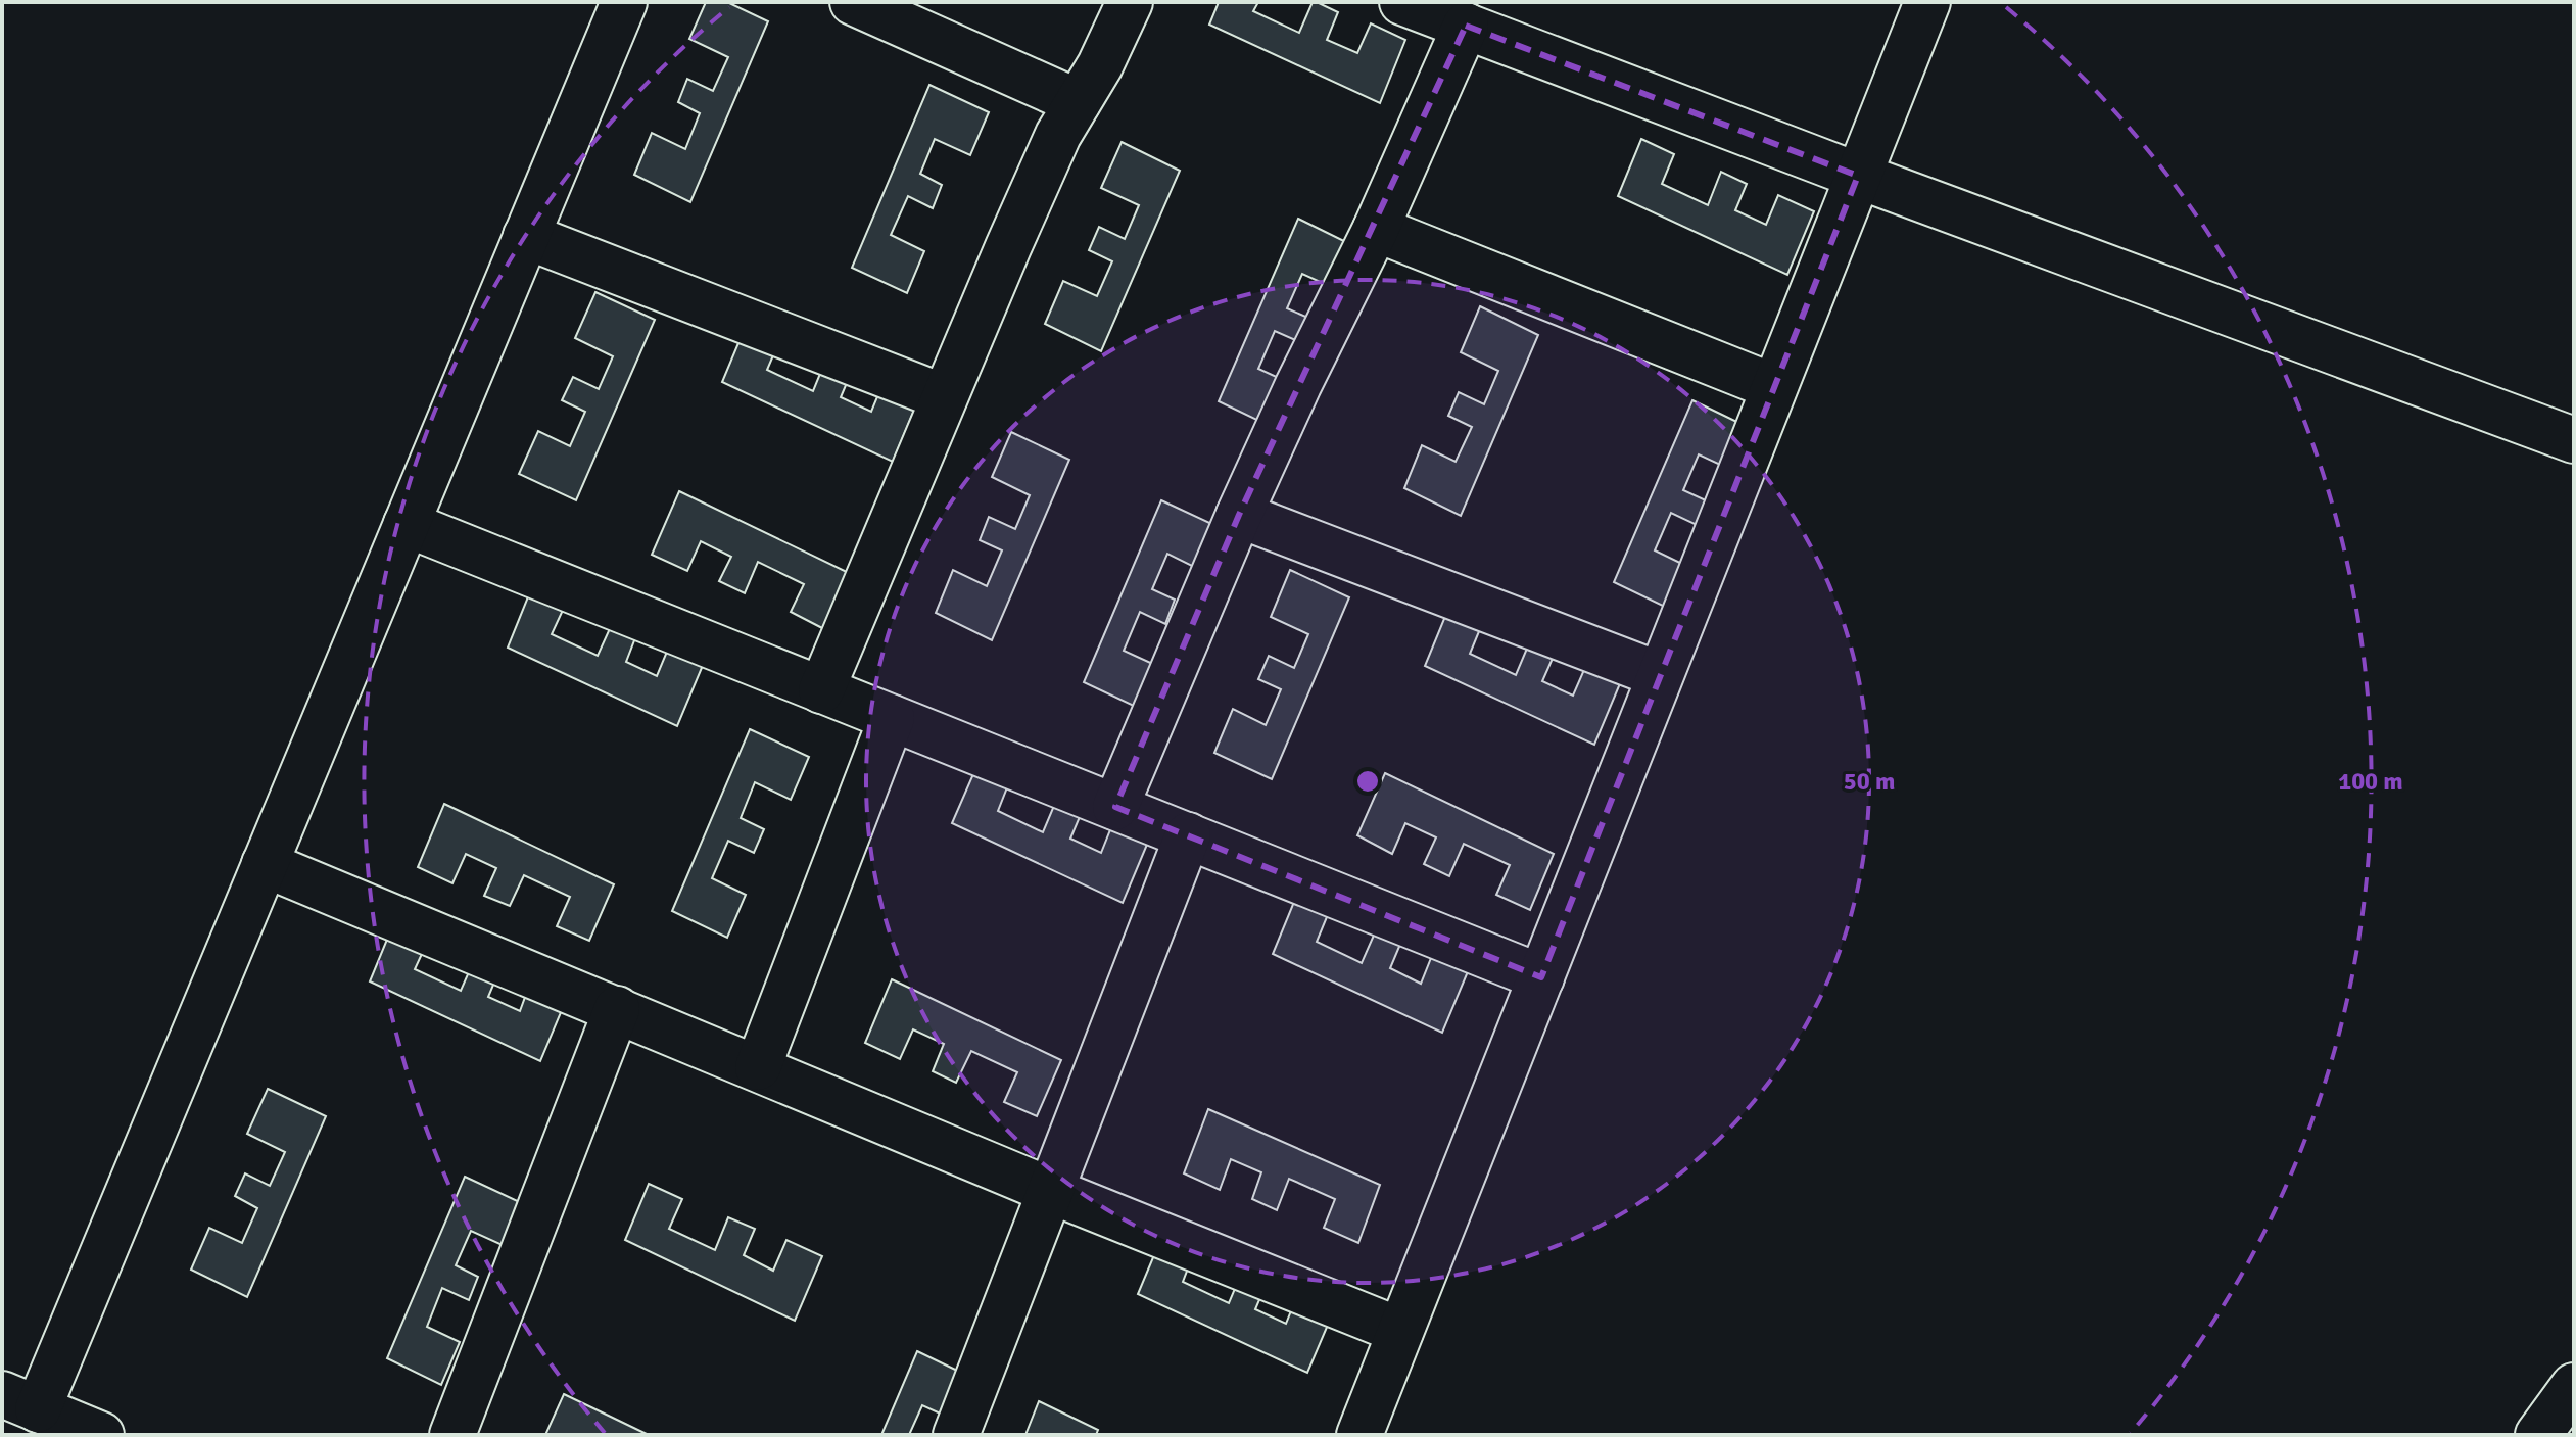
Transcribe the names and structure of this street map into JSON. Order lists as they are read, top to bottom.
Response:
{
  "rings": ["50 m", "100 m"]
}
